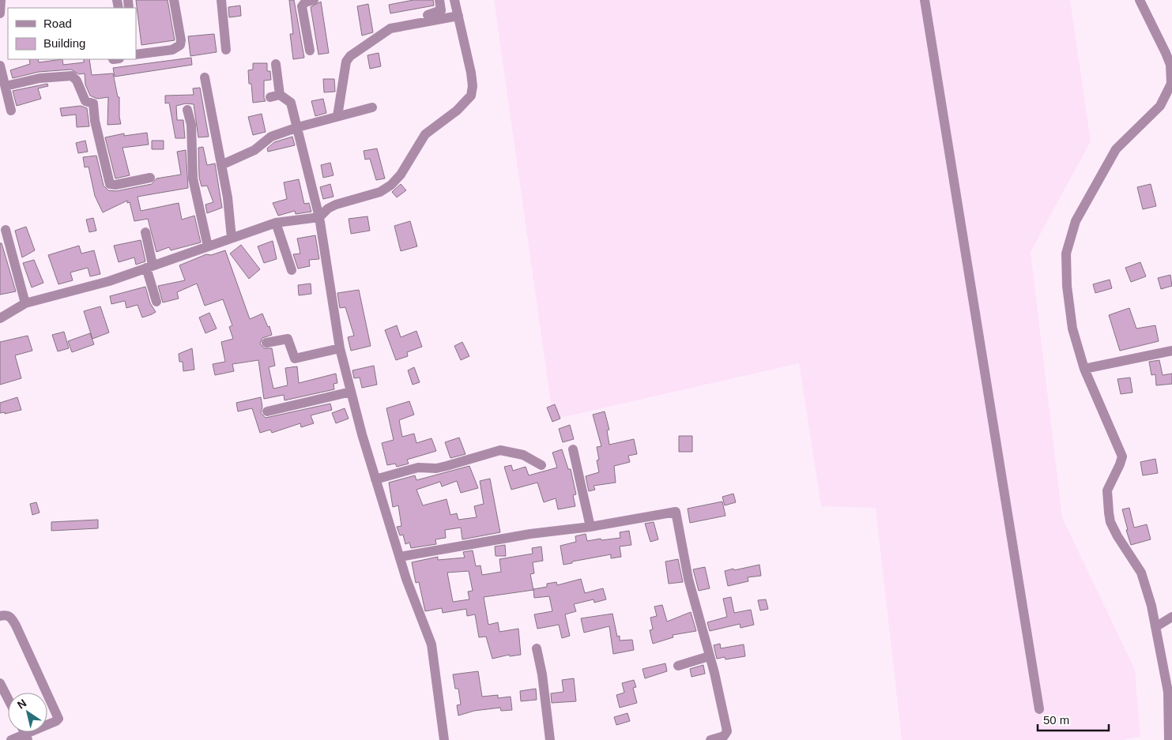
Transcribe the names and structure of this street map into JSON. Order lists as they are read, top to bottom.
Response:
{
  "legend": ["Road", "Building"],
  "scale_bar": "50 m",
  "north": "top left"
}
